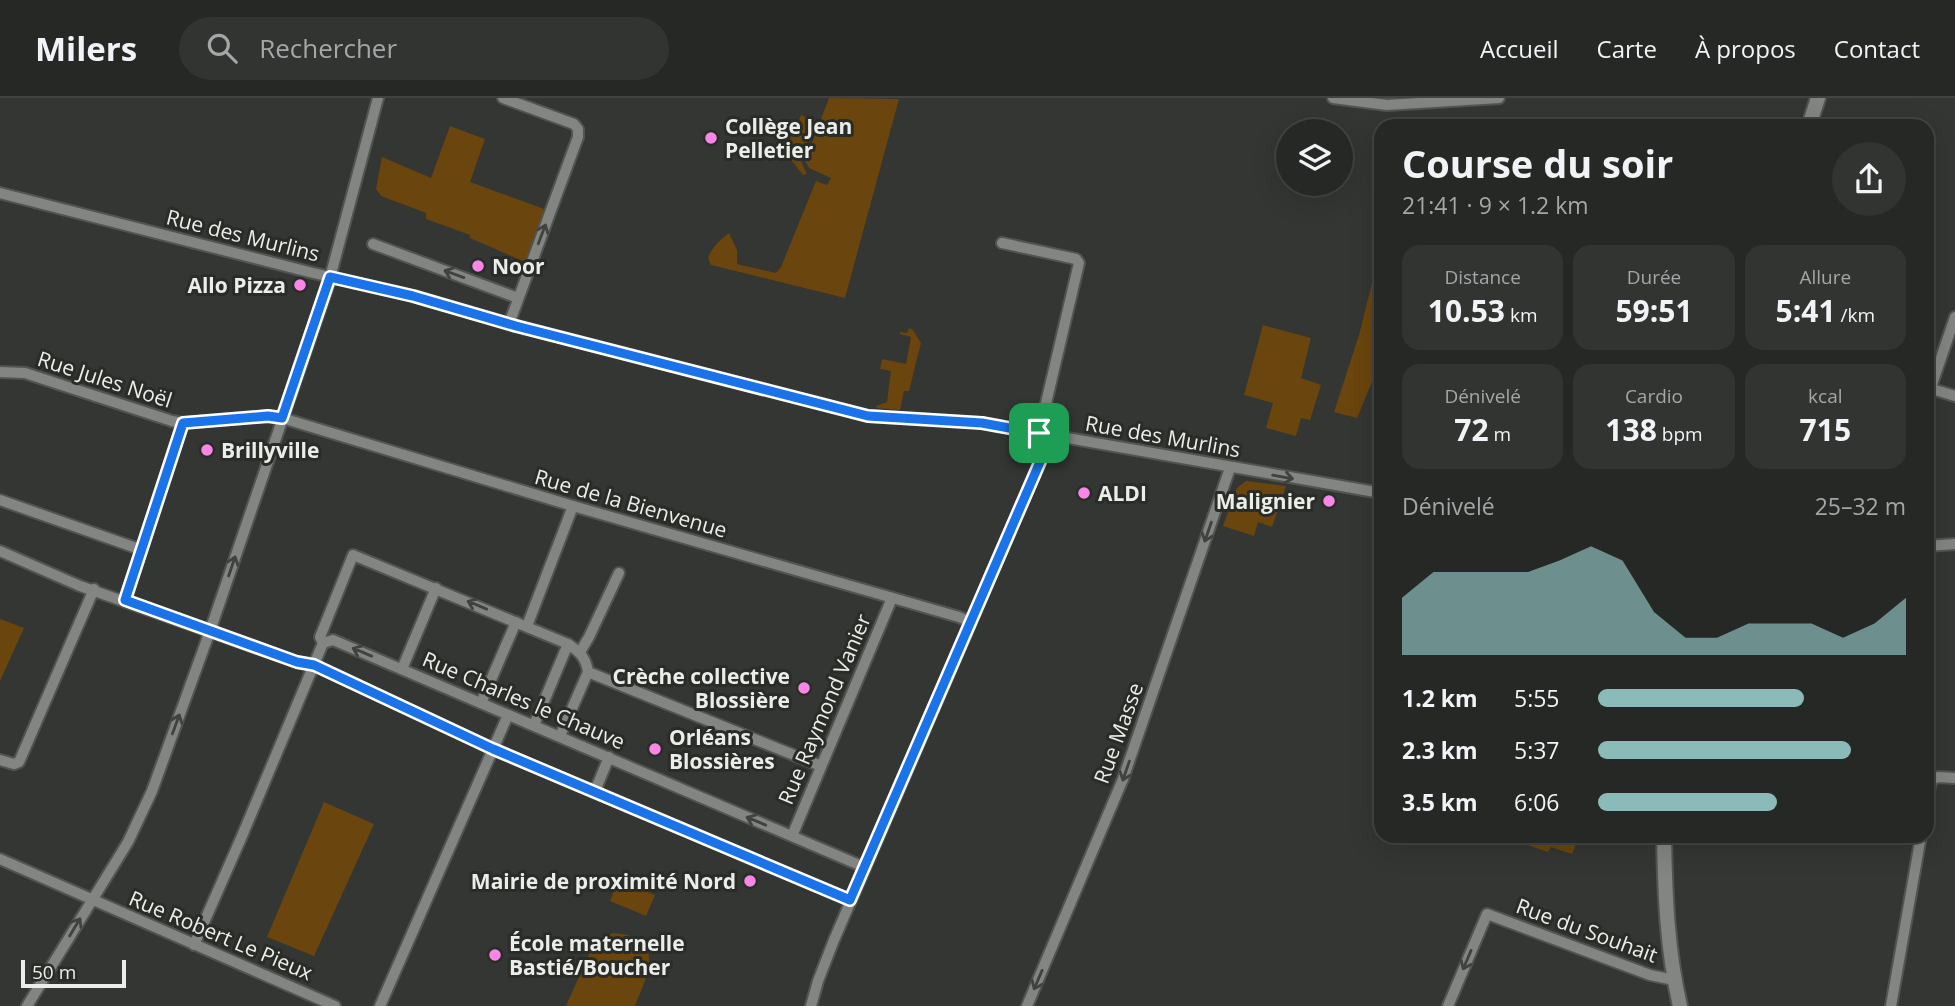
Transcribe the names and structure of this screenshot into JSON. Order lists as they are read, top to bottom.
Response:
{
  "streets": {
    "street": [
      "Rue des Murlins",
      "Rue Jules Noël",
      "Rue de la Bienvenue",
      "Rue Charles le Chauve",
      "Rue Raymond Vanier",
      "Rue Masse",
      "Rue du Souhait",
      "Rue Robert Le Pieux"
    ]
  },
  "crossings": [
    ["Rue des Murlins", "Rue Masse"],
    ["Rue Jules Noël", "Rue de la Bienvenue"],
    ["Rue de la Bienvenue", "Rue Raymond Vanier"],
    ["Rue Charles le Chauve", "Rue Raymond Vanier"]
  ],
  "one_way": ["Rue Masse"],
  "places": [
    "Collège Jean Pelletier",
    "Noor",
    "Allo Pizza",
    "Brillyville",
    "ALDI",
    "Malignier",
    "Crèche collective Blossière",
    "Orléans Blossières",
    "Mairie de proximité Nord",
    "École maternelle Bastié/Boucher"
  ],
  "scale_bar": "50 m",
  "page": {
    "header": "Milers",
    "search": "Rechercher",
    "nav": [
      "Accueil",
      "Carte",
      "À propos",
      "Contact"
    ],
    "heading": ["Course du soir", "21:41 · 9 × 1.2 km"],
    "stats": [
      ["Distance", "10.53 km"],
      ["Durée", "59:51"],
      ["Allure", "5:41 /km"],
      ["Dénivelé", "72 m"],
      ["Cardio", "138 bpm"],
      ["kcal", "715"]
    ],
    "chart": ["Dénivelé", "25–32 m"],
    "list": [
      {
        "name": "1.2 km",
        "note": "5:55"
      },
      {
        "name": "2.3 km",
        "note": "5:37"
      },
      {
        "name": "3.5 km",
        "note": "6:06"
      }
    ],
    "scale": "50 m"
  }
}
